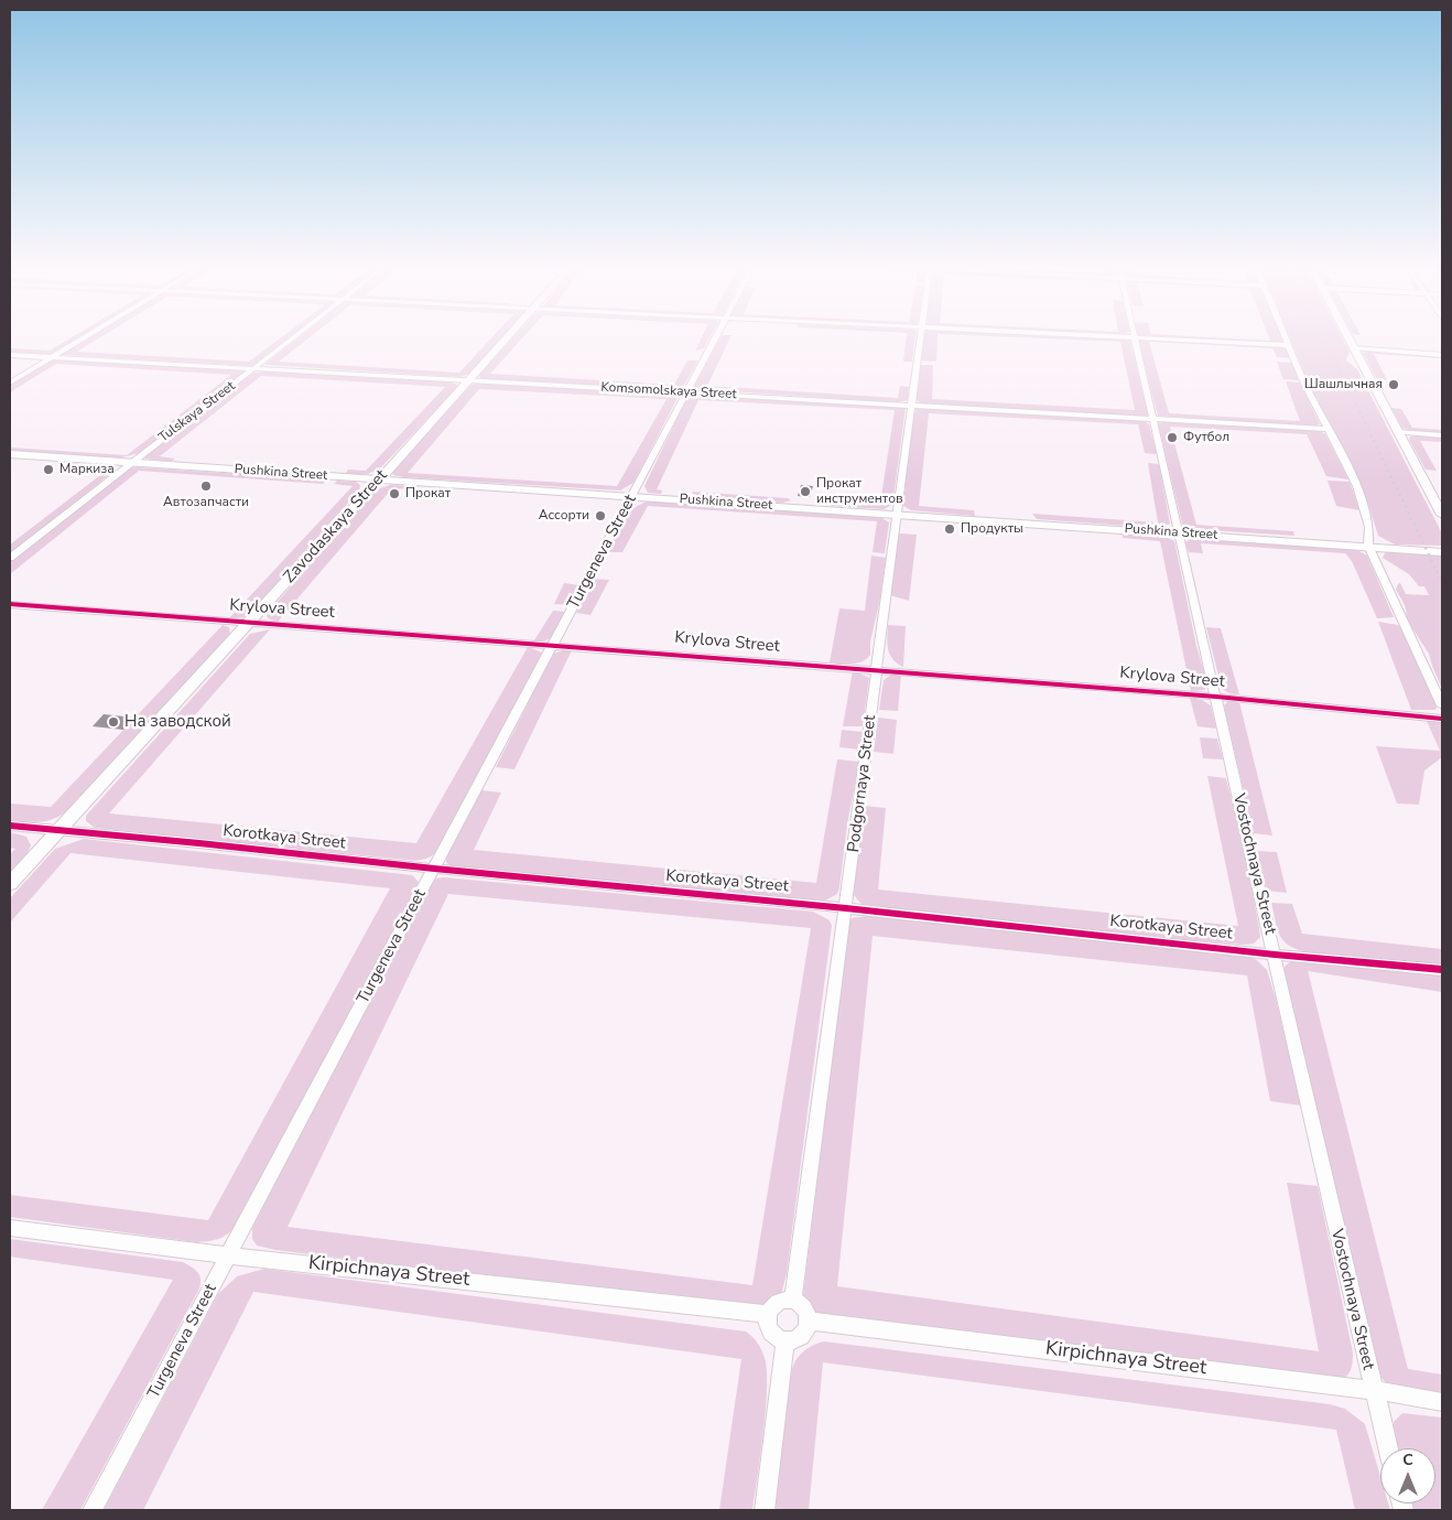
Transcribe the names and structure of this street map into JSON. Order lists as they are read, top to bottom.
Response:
{
  "streets": {
    "main road": ["Pushkina Street", "Zavodaskaya Street"],
    "street": [
      "Komsomolskaya Street",
      "Tulskaya Street",
      "Turgeneva Street",
      "Krylova Street",
      "Podgornaya Street",
      "Korotkaya Street",
      "Vostochnaya Street",
      "Kirpichnaya Street"
    ]
  },
  "crossings": [
    ["Komsomolskaya Street", "Tulskaya Street"],
    ["Komsomolskaya Street", "Zavodaskaya Street"],
    ["Komsomolskaya Street", "Turgeneva Street"],
    ["Komsomolskaya Street", "Podgornaya Street"],
    ["Komsomolskaya Street", "Vostochnaya Street"],
    ["Tulskaya Street", "Pushkina Street"],
    ["Pushkina Street", "Zavodaskaya Street"],
    ["Pushkina Street", "Turgeneva Street"],
    ["Pushkina Street", "Podgornaya Street"],
    ["Pushkina Street", "Vostochnaya Street"],
    ["Zavodaskaya Street", "Krylova Street"],
    ["Zavodaskaya Street", "Korotkaya Street"],
    ["Turgeneva Street", "Krylova Street"],
    ["Turgeneva Street", "Korotkaya Street"],
    ["Turgeneva Street", "Kirpichnaya Street"],
    ["Krylova Street", "Podgornaya Street"],
    ["Krylova Street", "Vostochnaya Street"],
    ["Podgornaya Street", "Korotkaya Street"],
    ["Podgornaya Street", "Kirpichnaya Street"],
    ["Korotkaya Street", "Vostochnaya Street"],
    ["Vostochnaya Street", "Kirpichnaya Street"]
  ],
  "places": [
    "Шашлычная",
    "Футбол",
    "Маркиза",
    "Автозапчасти",
    "Прокат инструментов",
    "Прокат",
    "Ассорти",
    "Продукты",
    "На заводской"
  ],
  "north": "top"
}
